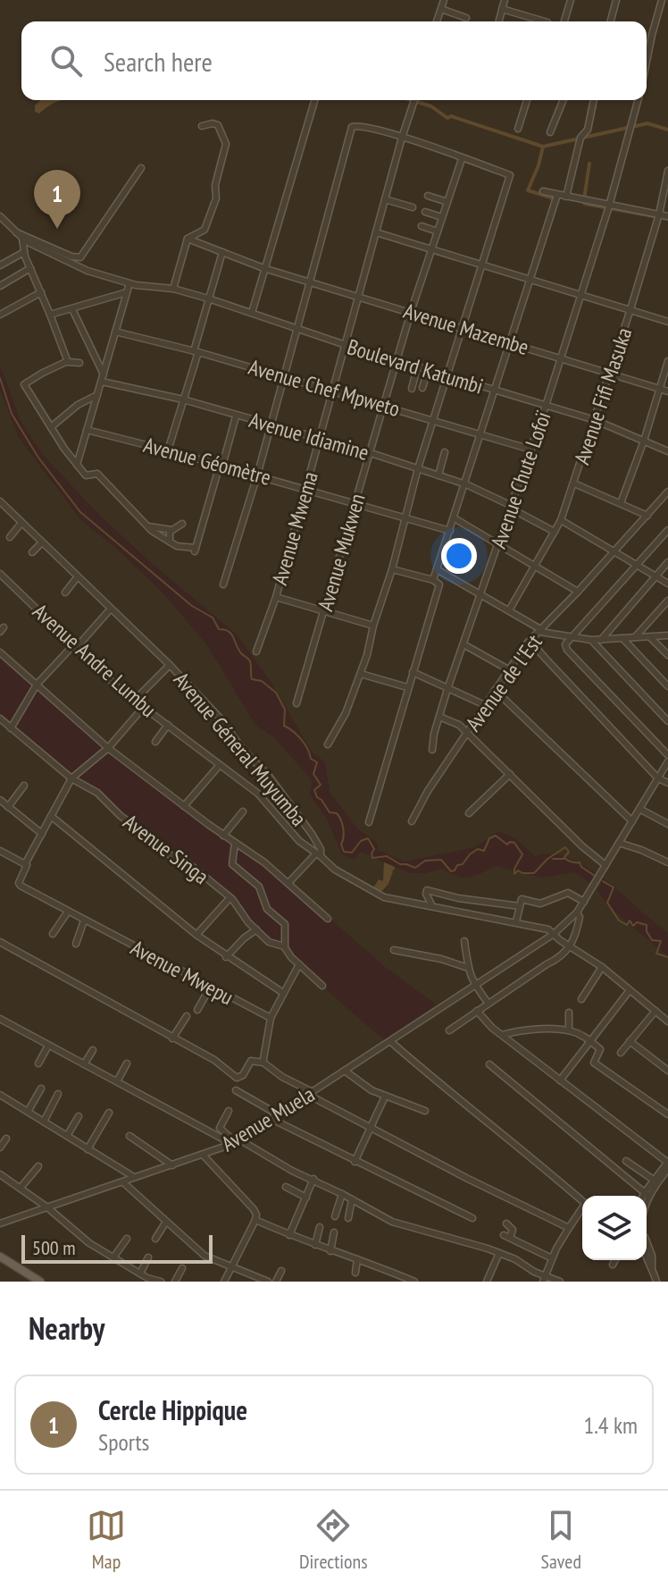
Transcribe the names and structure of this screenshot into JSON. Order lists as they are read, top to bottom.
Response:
{
  "streets": {
    "street": [
      "Avenue Mazembe",
      "Boulevard Katumbi",
      "Avenue Chef Mpweto",
      "Avenue Fifi Masuka",
      "Avenue Idiamine",
      "Avenue Géomètre",
      "Avenue Chute Lofoï",
      "Avenue Mwema",
      "Avenue Mukwen",
      "Avenue Andre Lumbu",
      "Avenue de l'Est",
      "Avenue Géneral Muyumba",
      "Avenue Singa",
      "Avenue Mwepu",
      "Avenue Muela"
    ]
  },
  "crossings": [
    ["Avenue Mazembe", "Avenue Fifi Masuka"],
    ["Avenue Mazembe", "Avenue Chute Lofoï"],
    ["Avenue Mazembe", "Avenue Mwema"],
    ["Avenue Mazembe", "Avenue Mukwen"],
    ["Boulevard Katumbi", "Avenue Fifi Masuka"],
    ["Boulevard Katumbi", "Avenue Chute Lofoï"],
    ["Boulevard Katumbi", "Avenue Mwema"],
    ["Boulevard Katumbi", "Avenue Mukwen"],
    ["Avenue Chef Mpweto", "Avenue Chute Lofoï"],
    ["Avenue Chef Mpweto", "Avenue Mwema"],
    ["Avenue Chef Mpweto", "Avenue Mukwen"],
    ["Avenue Fifi Masuka", "Avenue Idiamine"],
    ["Avenue Idiamine", "Avenue Chute Lofoï"],
    ["Avenue Idiamine", "Avenue Mwema"],
    ["Avenue Idiamine", "Avenue Mukwen"],
    ["Avenue Géomètre", "Avenue Mwema"],
    ["Avenue Géomètre", "Avenue Mukwen"],
    ["Avenue Mwema", "Avenue Mukwen"],
    ["Avenue Andre Lumbu", "Avenue Géneral Muyumba"],
    ["Avenue Géneral Muyumba", "Avenue Muela"]
  ],
  "scale_bar": "500 m",
  "page": {
    "search": "Search here",
    "pins": "1",
    "scale": "500 m",
    "heading": "Nearby",
    "list": [
      {
        "mark": "1",
        "name": "Cercle Hippique",
        "note": "Sports",
        "value": "1.4 km"
      }
    ],
    "nav": ["Map", "Directions", "Saved"]
  }
}
